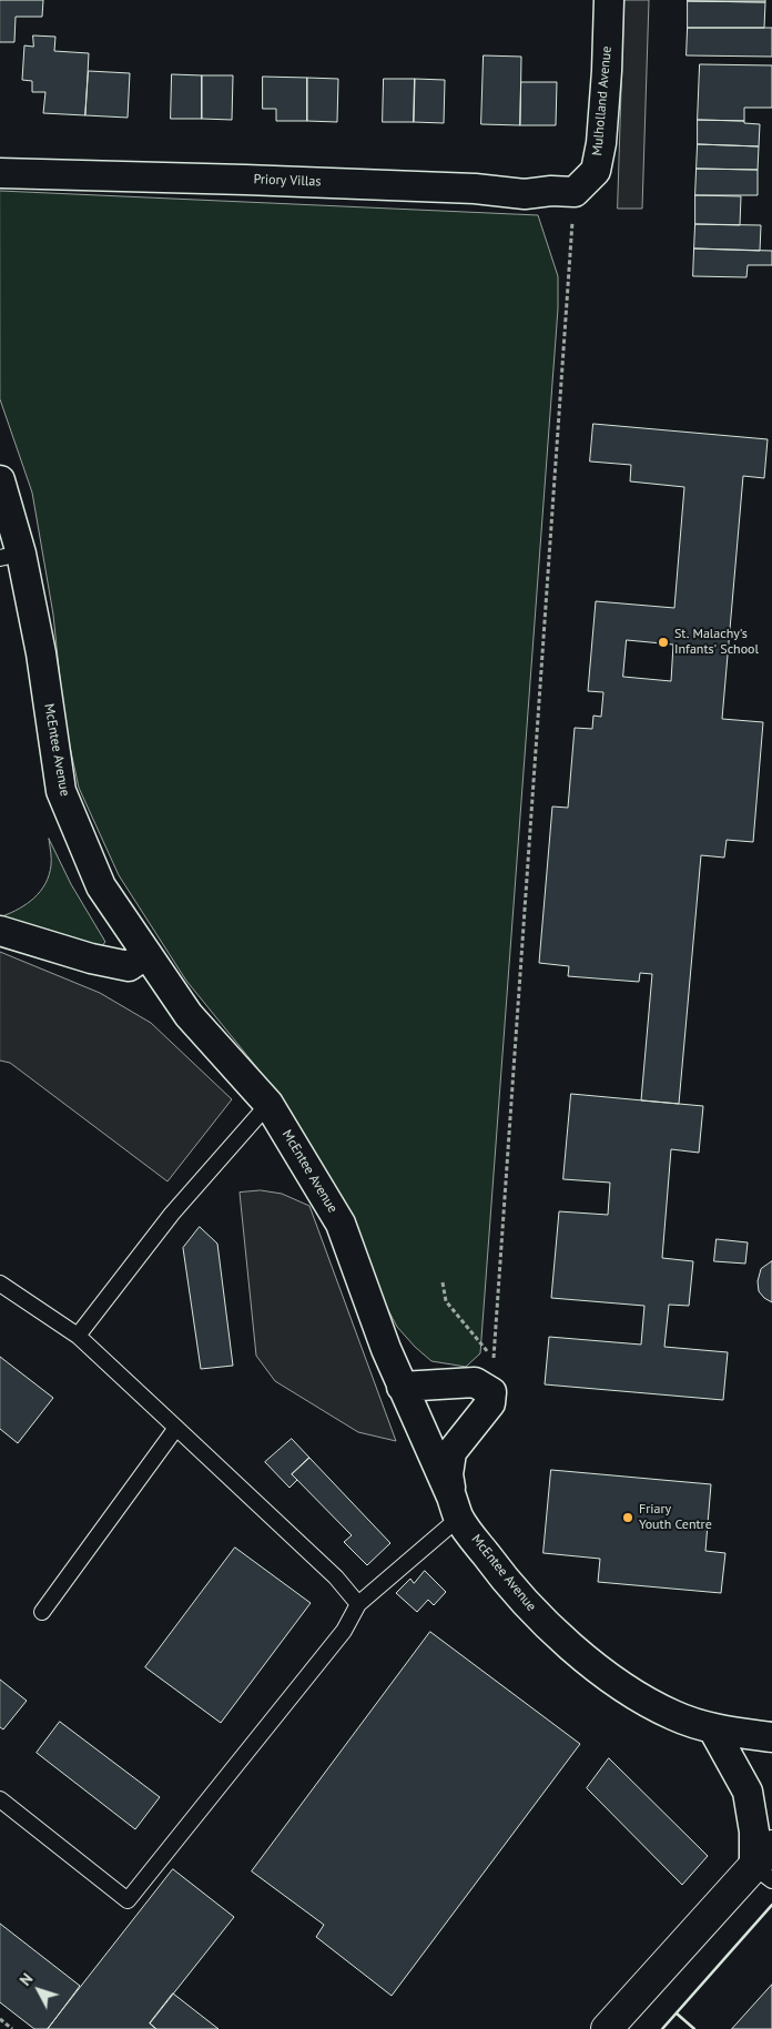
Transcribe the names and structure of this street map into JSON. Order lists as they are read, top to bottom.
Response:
{
  "streets": {
    "street": ["Mulholland Avenue", "Priory Villas", "McEntee Avenue"]
  },
  "crossings": [
    ["Mulholland Avenue", "Priory Villas"]
  ],
  "places": ["St. Malachy's Infants' School", "Friary Youth Centre"],
  "north": "top left"
}
